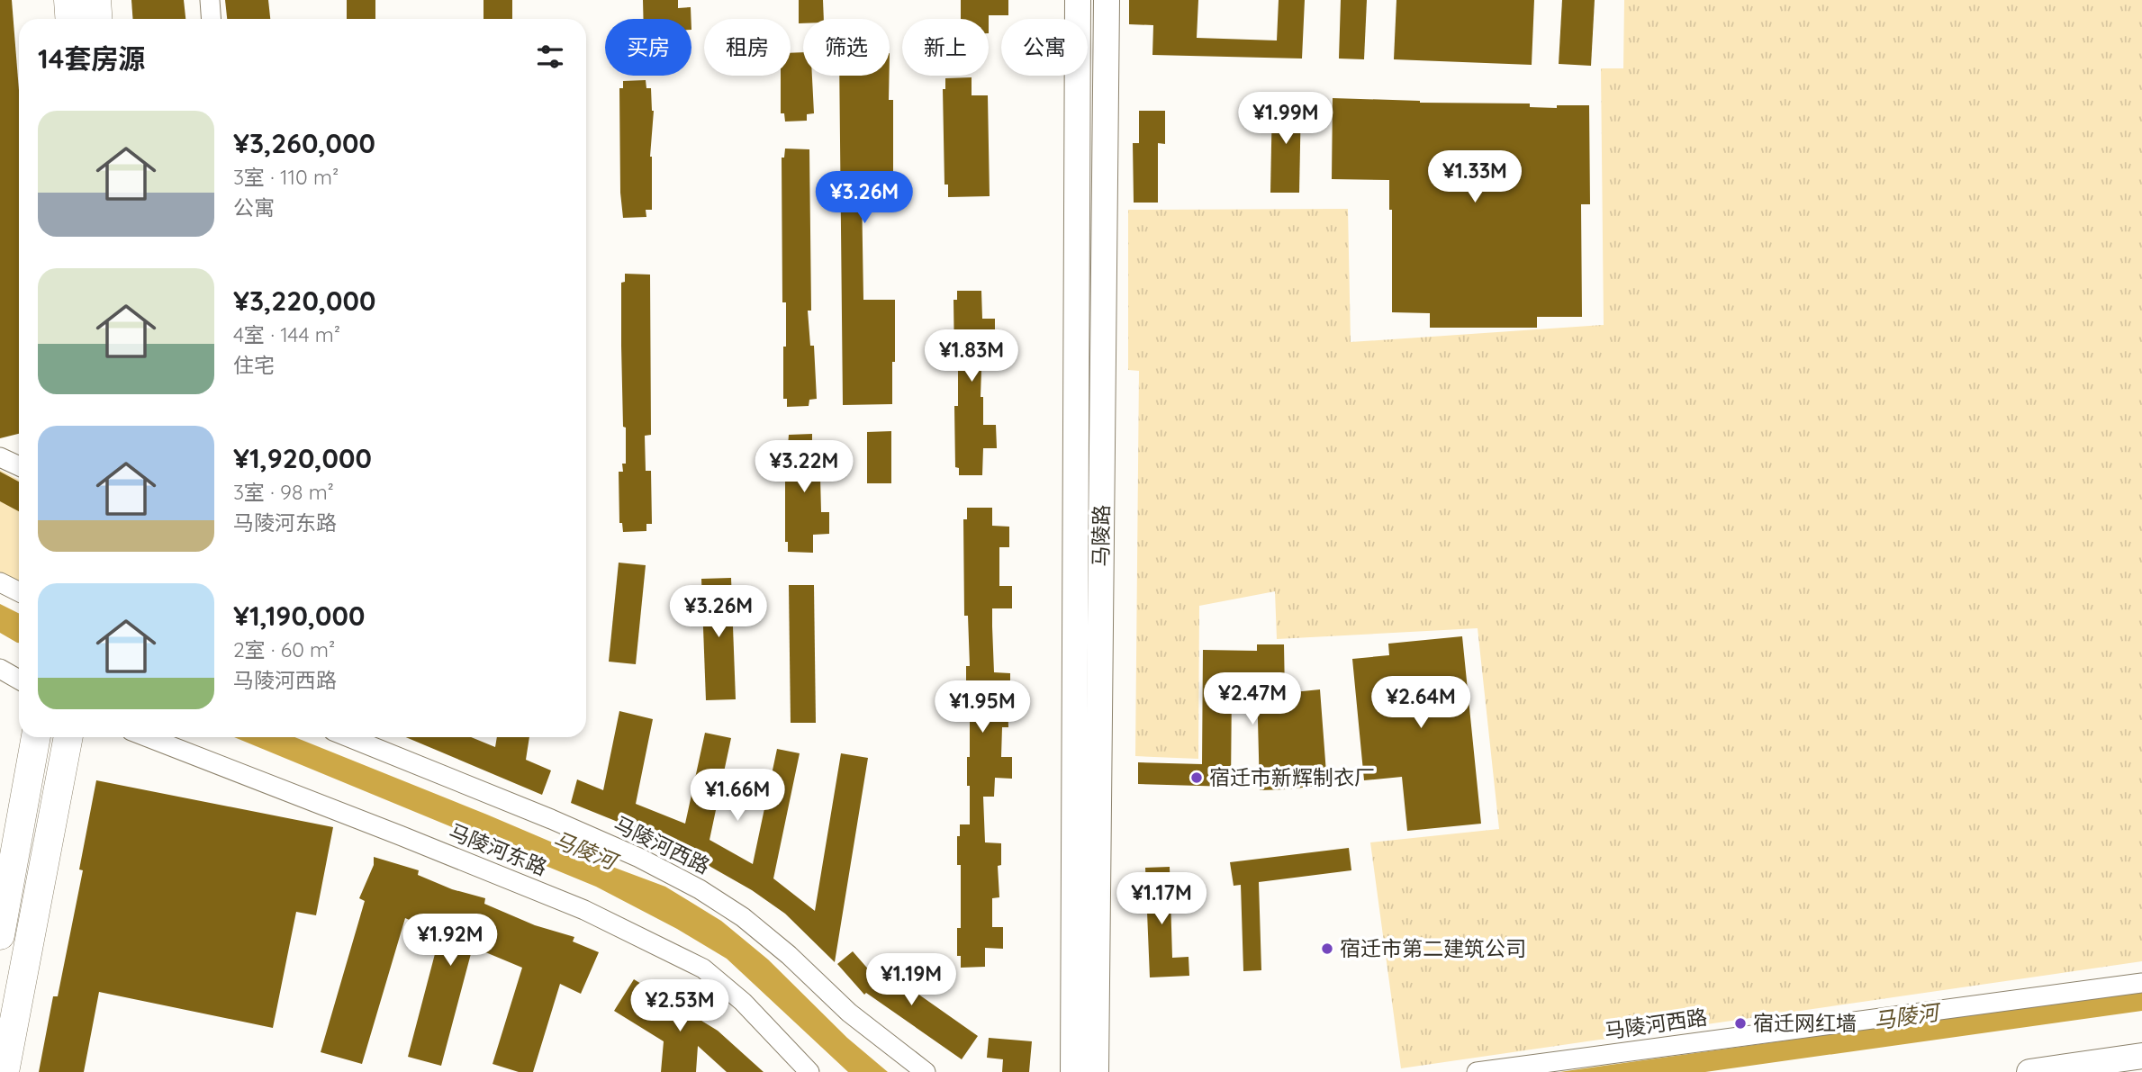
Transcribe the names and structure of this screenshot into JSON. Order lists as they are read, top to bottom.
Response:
{
  "streets": {
    "street": ["马陵路", "马陵河西路", "马陵河东路"]
  },
  "water": ["马陵河"],
  "places": ["宿迁市新辉制衣厂", "宿迁市第二建筑公司", "宿迁网红墙"],
  "page": {
    "chip": [
      "买房",
      "租房",
      "筛选",
      "新上",
      "公寓"
    ],
    "heading": "14套房源",
    "price": [
      "¥1.99M",
      "¥1.33M",
      "¥3.26M",
      "¥1.83M",
      "¥3.22M",
      "¥3.26M",
      "¥2.47M",
      "¥2.64M",
      "¥1.95M",
      "¥1.66M",
      "¥1.17M",
      "¥1.92M",
      "¥1.19M",
      "¥2.53M"
    ],
    "list": [
      {
        "name": "¥3,260,000",
        "note": "3室 · 110 m² · 公寓"
      },
      {
        "name": "¥3,220,000",
        "note": "4室 · 144 m² · 住宅"
      },
      {
        "name": "¥1,920,000",
        "note": "3室 · 98 m² · 马陵河东路"
      },
      {
        "name": "¥1,190,000",
        "note": "2室 · 60 m² · 马陵河西路"
      }
    ]
  }
}
